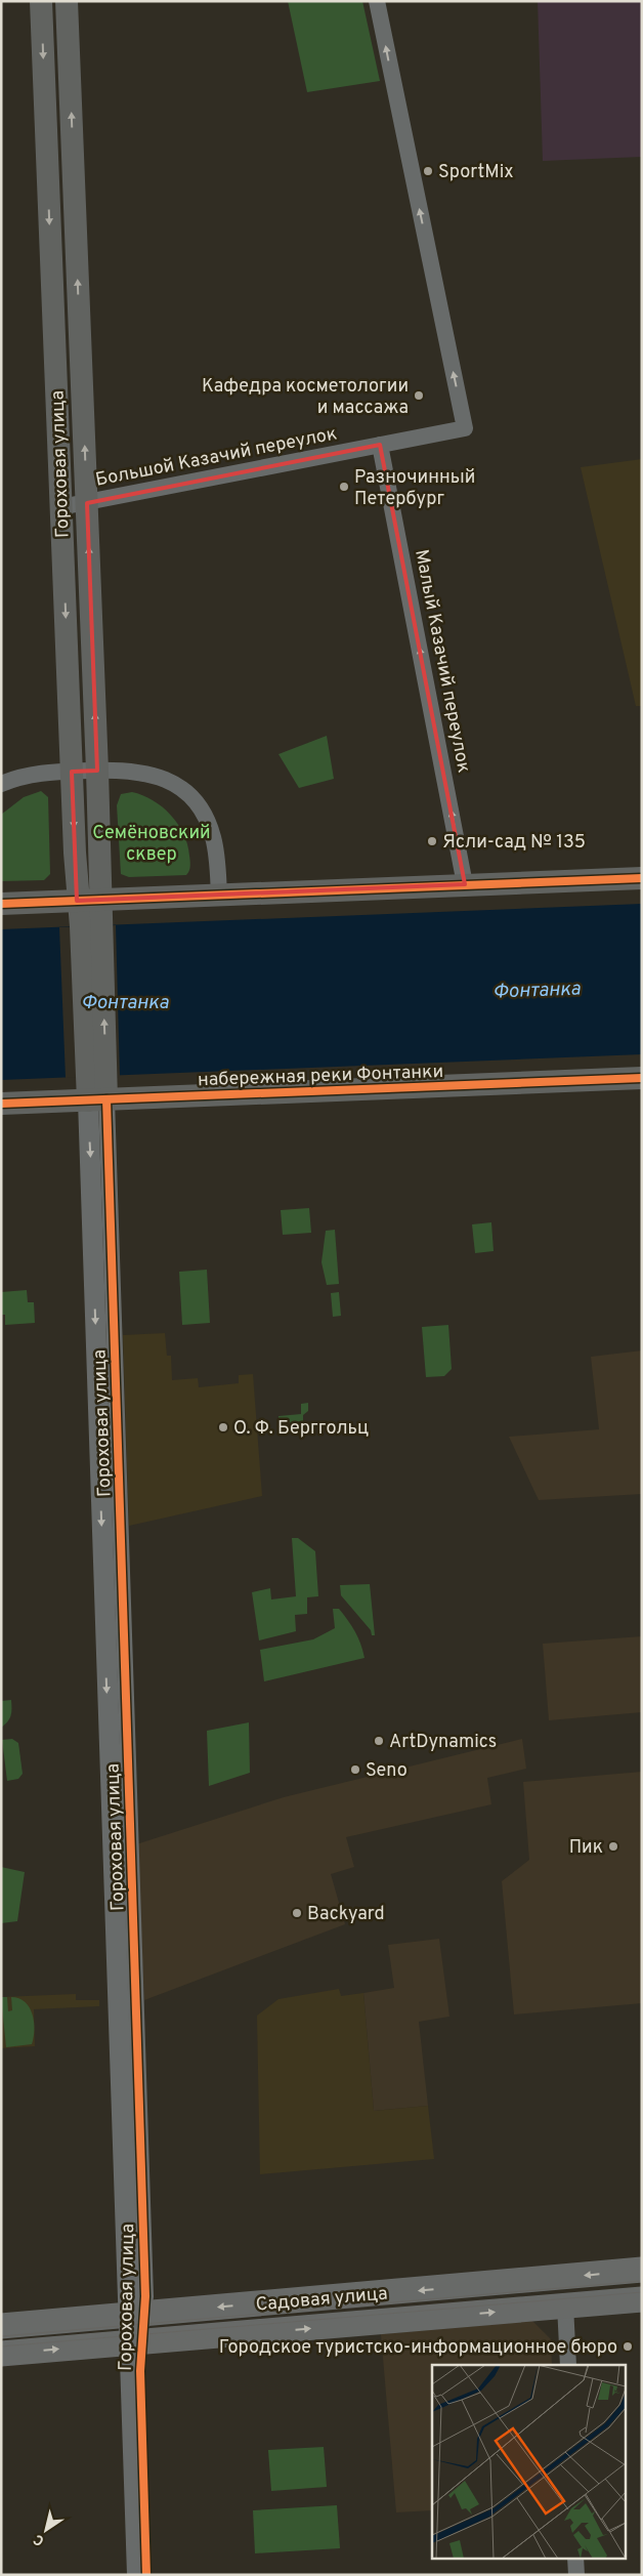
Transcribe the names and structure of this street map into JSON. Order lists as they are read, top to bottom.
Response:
{
  "streets": {
    "main road": ["Гороховая улица", "набережная реки Фонтанки", "Садовая улица"],
    "street": ["Большой Казачий переулок", "Малый Казачий переулок"]
  },
  "crossings": [
    ["Большой Казачий переулок", "Гороховая улица"],
    ["Большой Казачий переулок", "Малый Казачий переулок"],
    ["Гороховая улица", "набережная реки Фонтанки"],
    ["Гороховая улица", "Садовая улица"]
  ],
  "one_way": ["Большой Казачий переулок", "Малый Казачий переулок"],
  "water": ["Фонтанка"],
  "parks": ["Семёновский сквер"],
  "places": [
    "SportMix",
    "Кафедра косметологии и массажа",
    "Разночинный Петербург",
    "Ясли-сад № 135",
    "О. Ф. Берггольц",
    "ArtDynamics",
    "Seno",
    "Пик",
    "Backyard",
    "Городское туристско-информационное бюро"
  ],
  "north": "bottom left"
}
